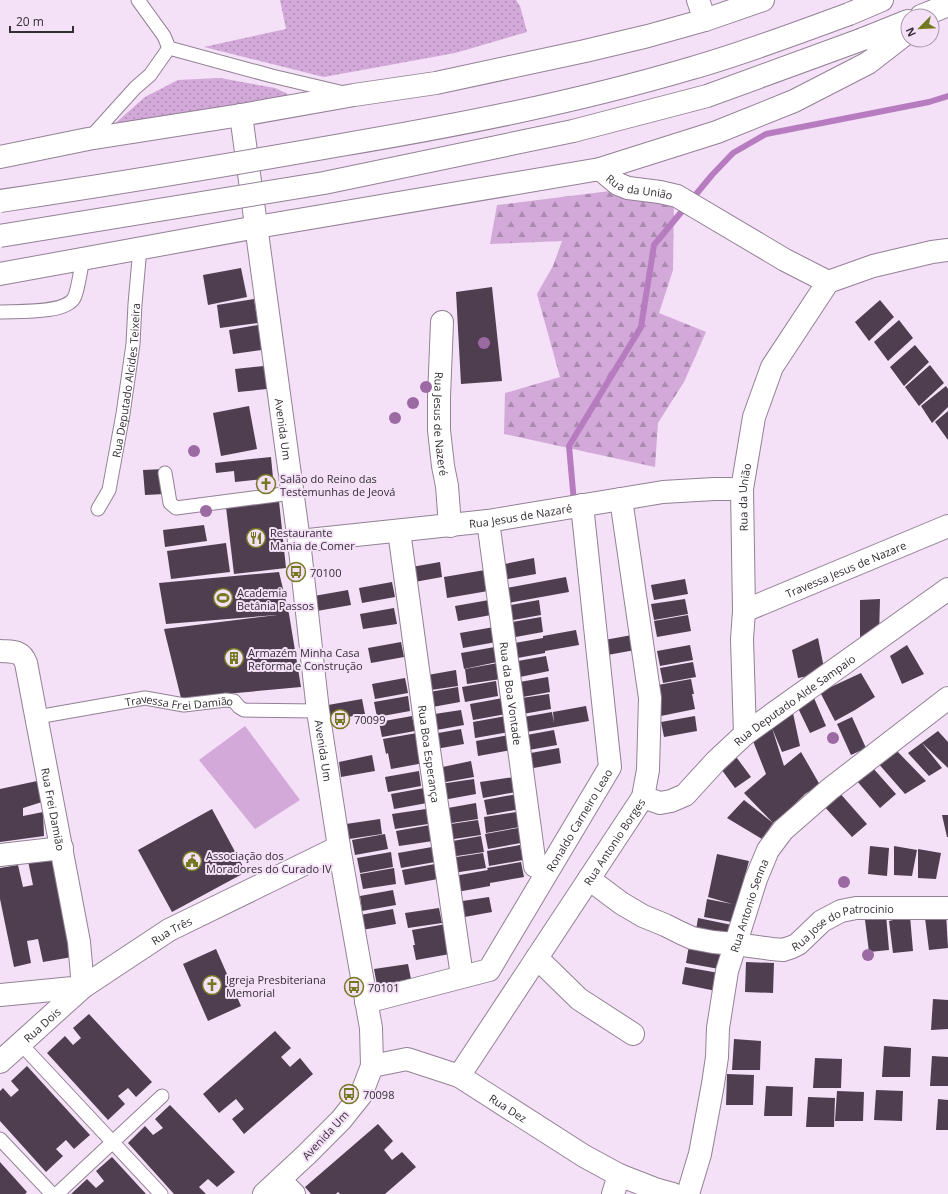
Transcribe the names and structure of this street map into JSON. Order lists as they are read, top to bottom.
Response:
{
  "streets": {
    "main road": [
      "Rua da União",
      "Rua Jesus de Nazeré",
      "Avenida Um",
      "Rua Jesus de Nazaré",
      "Travessa Jesus de Nazare",
      "Rua da Boa Vontade",
      "Rua Deputado Alde Sampaio",
      "Rua Boa Esperança",
      "Rua Frei Damião",
      "Ronaldo Carneiro Leao",
      "Rua Antonio Borges",
      "Rua Antonio Senna",
      "Rua Jose do Patrocinio",
      "Rua Três",
      "Rua Dois",
      "Rua Dez"
    ],
    "lane": ["Rua Deputado Alcides Teixeira", "Travessa Frei Damião"]
  },
  "crossings": [
    ["Rua da União", "Rua Jesus de Nazaré"],
    ["Rua da União", "Travessa Jesus de Nazare"],
    ["Rua da União", "Rua Deputado Alde Sampaio"],
    ["Rua Jesus de Nazeré", "Rua Jesus de Nazaré"],
    ["Avenida Um", "Rua Jesus de Nazaré"],
    ["Avenida Um", "Travessa Frei Damião"],
    ["Avenida Um", "Ronaldo Carneiro Leao"],
    ["Avenida Um", "Rua Três"],
    ["Avenida Um", "Rua Dez"],
    ["Rua Jesus de Nazaré", "Rua da Boa Vontade"],
    ["Rua Jesus de Nazaré", "Rua Boa Esperança"],
    ["Rua Jesus de Nazaré", "Ronaldo Carneiro Leao"],
    ["Rua Jesus de Nazaré", "Rua Antonio Borges"],
    ["Rua Deputado Alde Sampaio", "Rua Antonio Borges"],
    ["Travessa Frei Damião", "Rua Frei Damião"],
    ["Rua Boa Esperança", "Ronaldo Carneiro Leao"],
    ["Rua Frei Damião", "Rua Três"],
    ["Rua Frei Damião", "Rua Dois"],
    ["Rua Antonio Borges", "Rua Jose do Patrocinio"],
    ["Rua Antonio Borges", "Rua Dez"],
    ["Rua Antonio Senna", "Rua Jose do Patrocinio"],
    ["Rua Três", "Rua Dois"]
  ],
  "places": {
    "church": ["Salão do Reino das Testemunhas de Jeová", "Igreja Presbiteriana Memorial"],
    "restaurant": ["Restaurante Mania de Comer"],
    "bus stop": [
      "70100",
      "70099",
      "70101",
      "70098"
    ],
    "sports": ["Academia Betânia Passos"],
    "building": ["Armazém Minha Casa Reforma e Construção"],
    "public building": ["Associação dos Moradores do Curado IV"]
  },
  "scale_bar": "20 m",
  "north": "bottom left"
}
